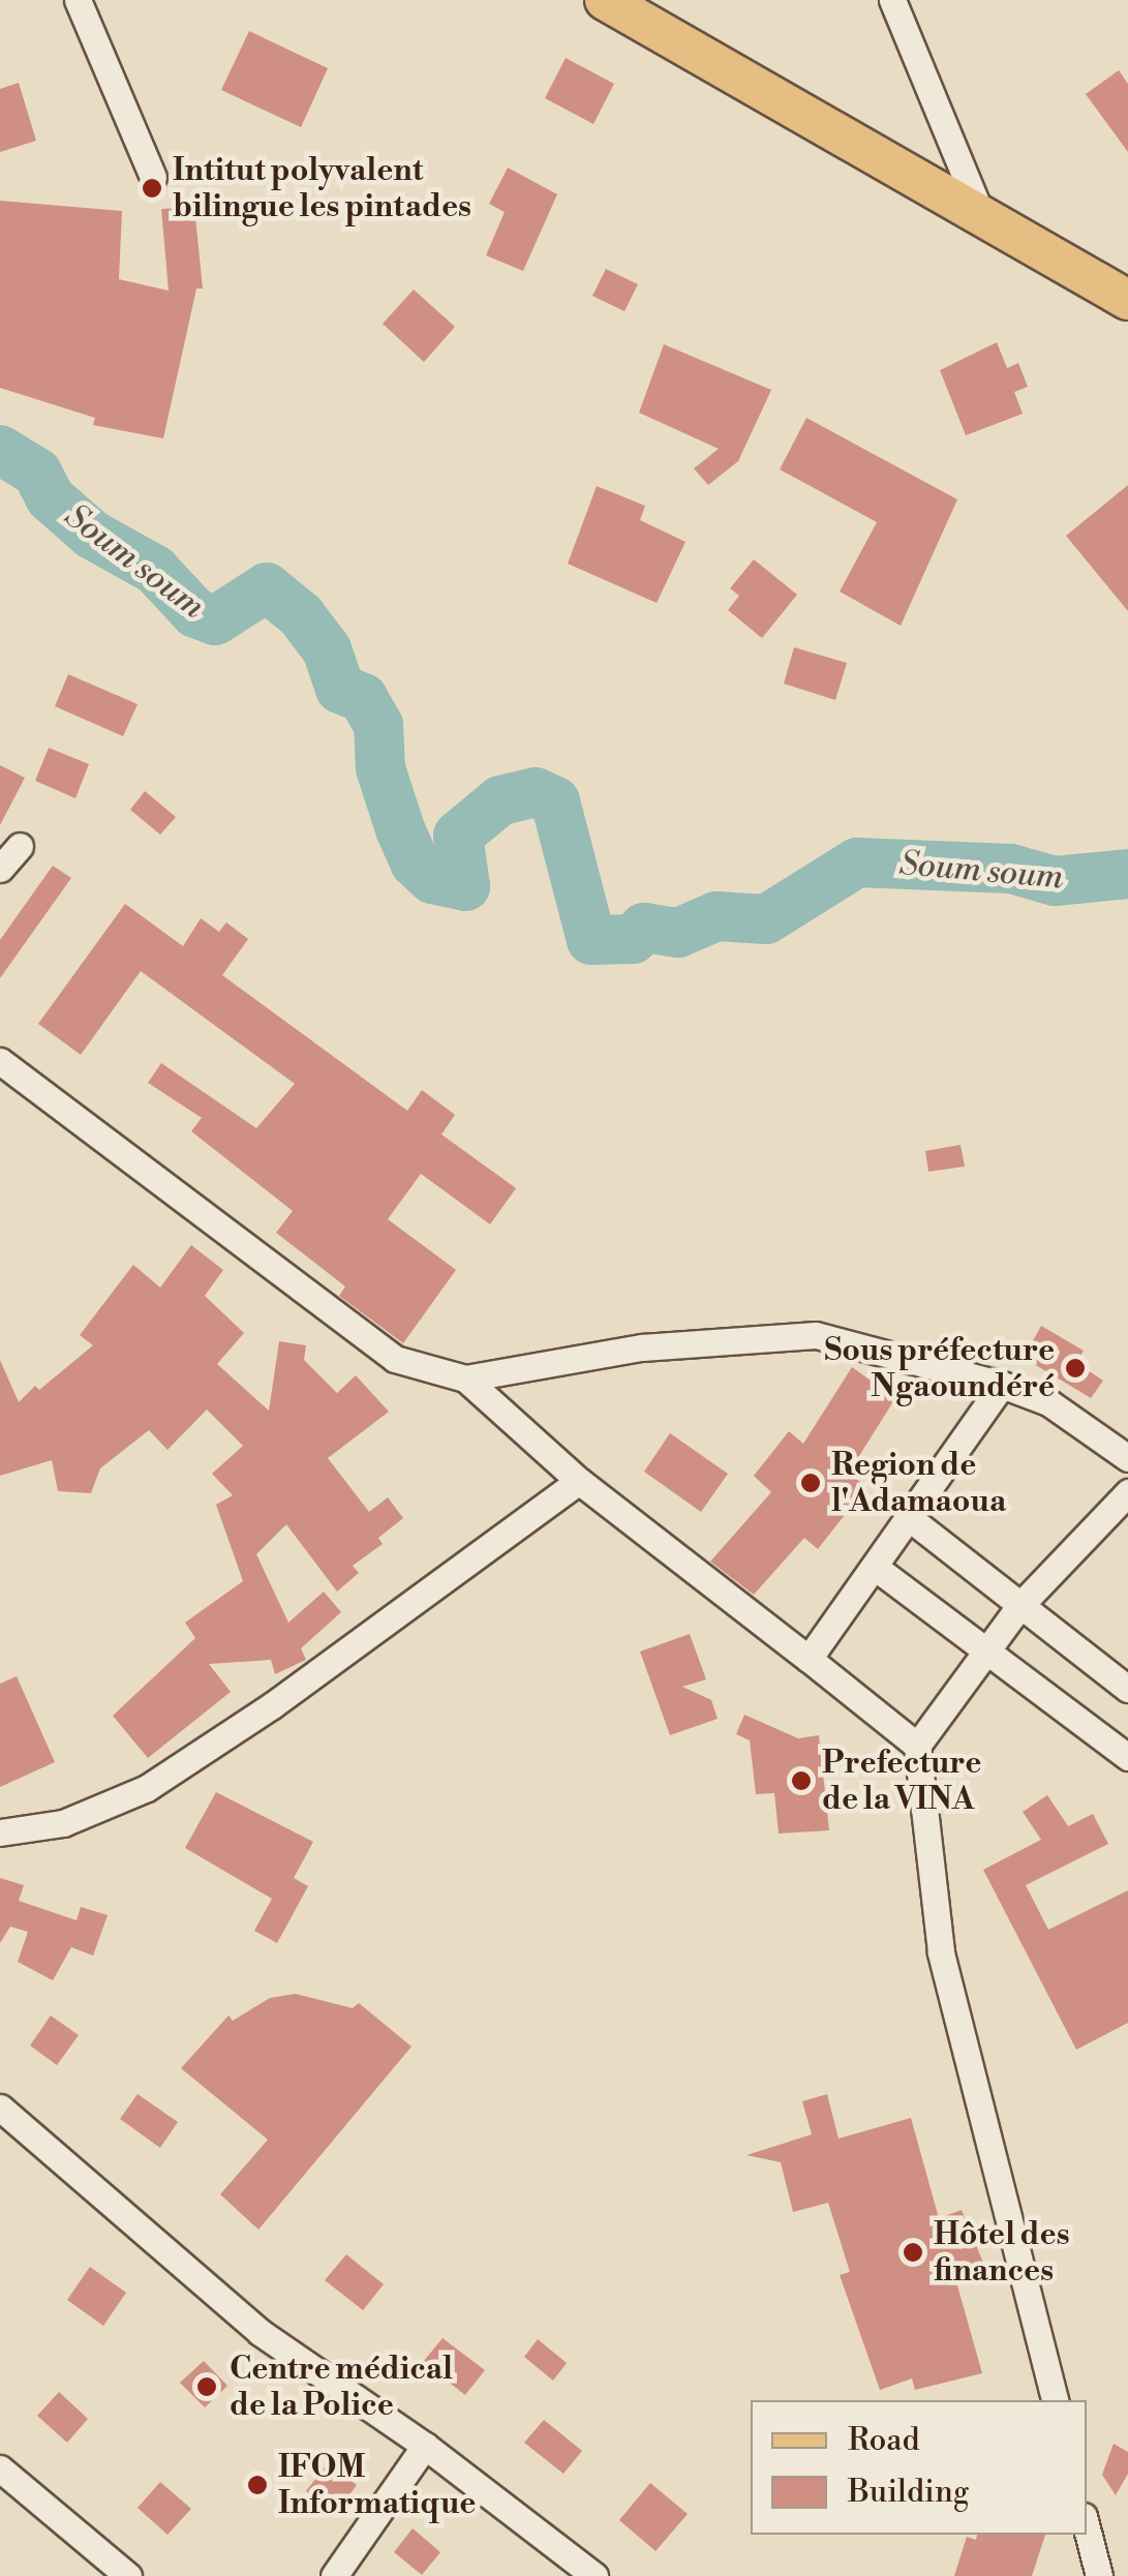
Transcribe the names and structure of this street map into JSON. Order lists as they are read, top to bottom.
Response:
{
  "water": ["Soum soum"],
  "places": [
    "Intitut polyvalent bilingue les pintades",
    "Sous préfecture Ngaoundéré",
    "Region de l'Adamaoua",
    "Prefecture de la VINA",
    "Hôtel des finances",
    "Centre médical de la Police",
    "IFOM Informatique"
  ],
  "legend": ["Road", "Building"]
}
